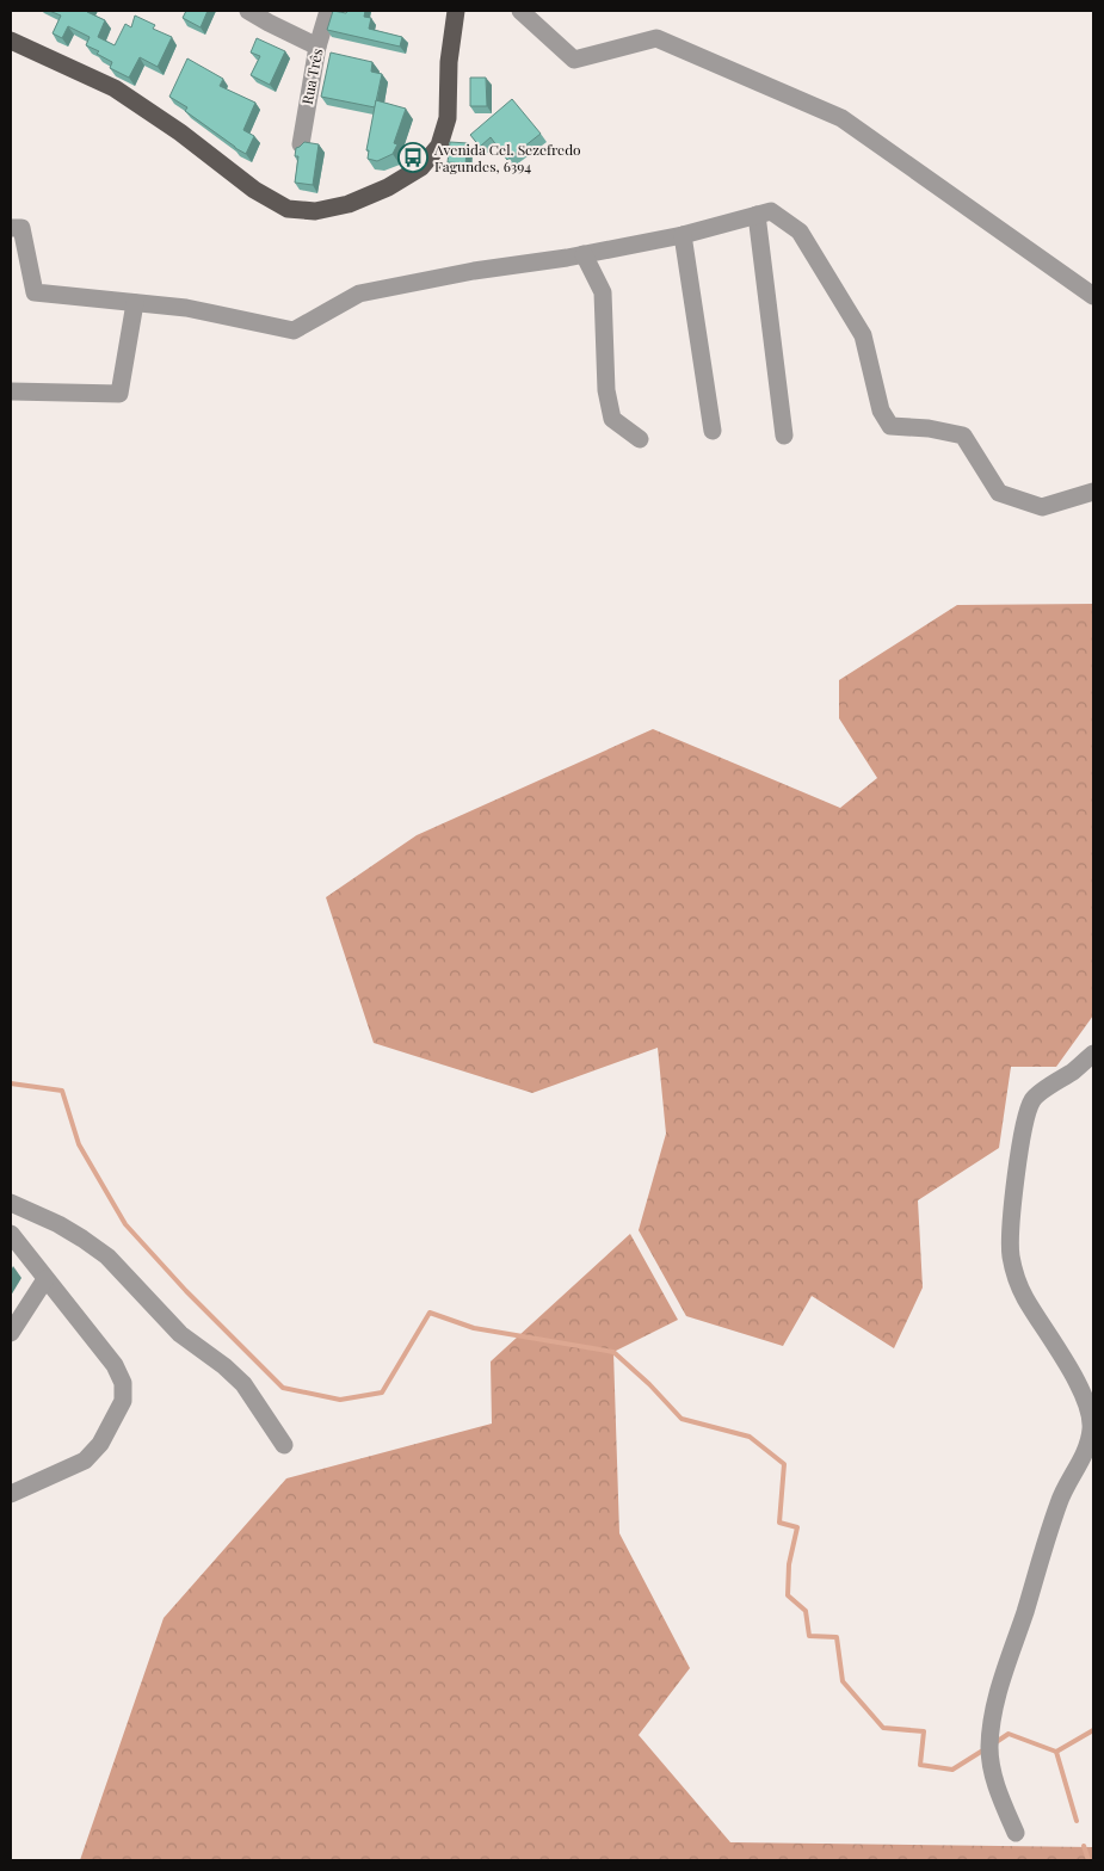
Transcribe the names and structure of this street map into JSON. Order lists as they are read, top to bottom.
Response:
{
  "streets": {
    "street": ["Rua Três"]
  },
  "places": {
    "bus stop": ["Avenida Cel. Sezefredo Fagundes, 6394"]
  }
}
